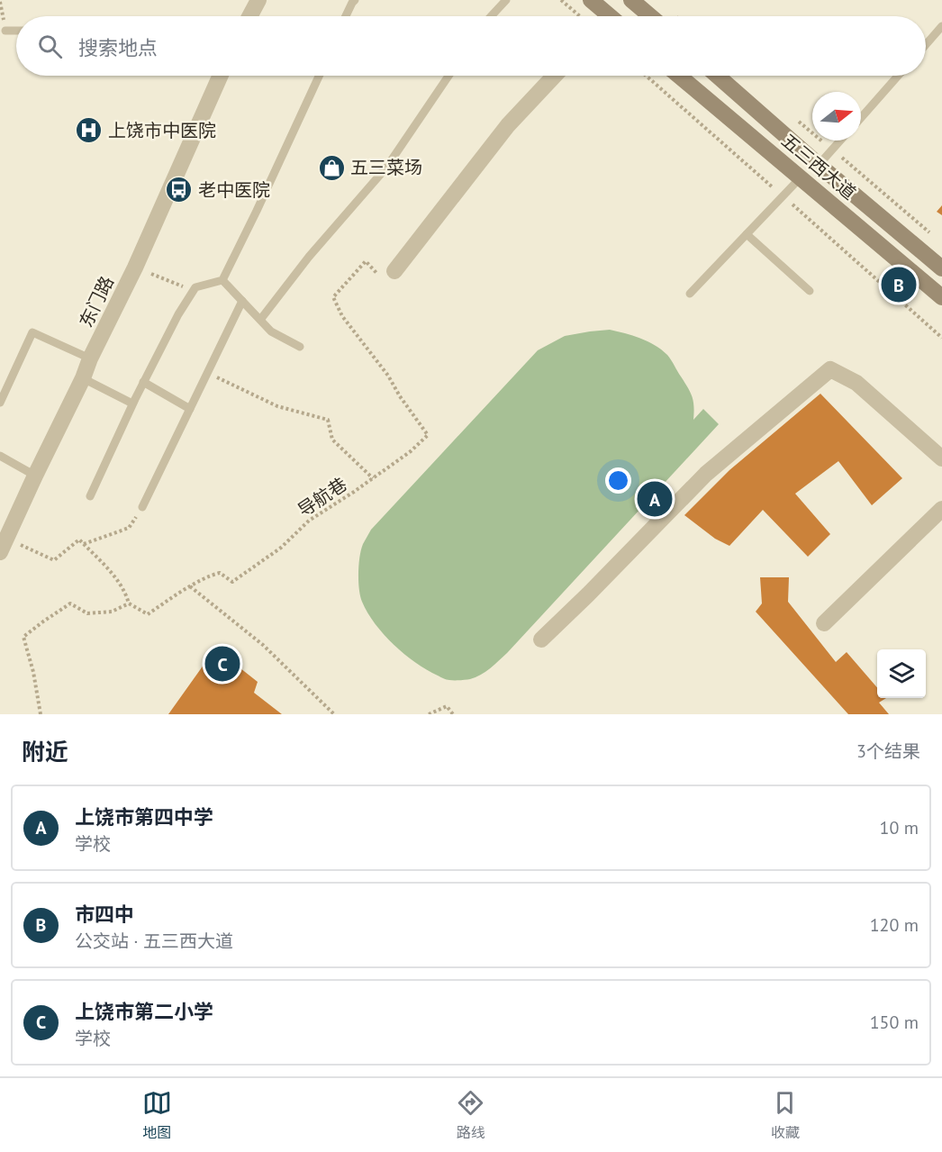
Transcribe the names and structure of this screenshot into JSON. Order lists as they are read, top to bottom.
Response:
{
  "streets": {
    "main road": ["五三西大道"],
    "street": ["东门路"],
    "path": ["导航巷"]
  },
  "places": {
    "hospital": ["上饶市中医院"],
    "shop": ["五三菜场"],
    "bus stop": ["老中医院"]
  },
  "north": "right",
  "page": {
    "search": "搜索地点",
    "pins": ["B", "A", "C"],
    "heading": ["附近", "3个结果"],
    "list": [
      {
        "mark": "A",
        "name": "上饶市第四中学",
        "note": "学校",
        "value": "10 m"
      },
      {
        "mark": "B",
        "name": "市四中",
        "note": "公交站 · 五三西大道",
        "value": "120 m"
      },
      {
        "mark": "C",
        "name": "上饶市第二小学",
        "note": "学校",
        "value": "150 m"
      }
    ],
    "nav": ["地图", "路线", "收藏"]
  }
}
